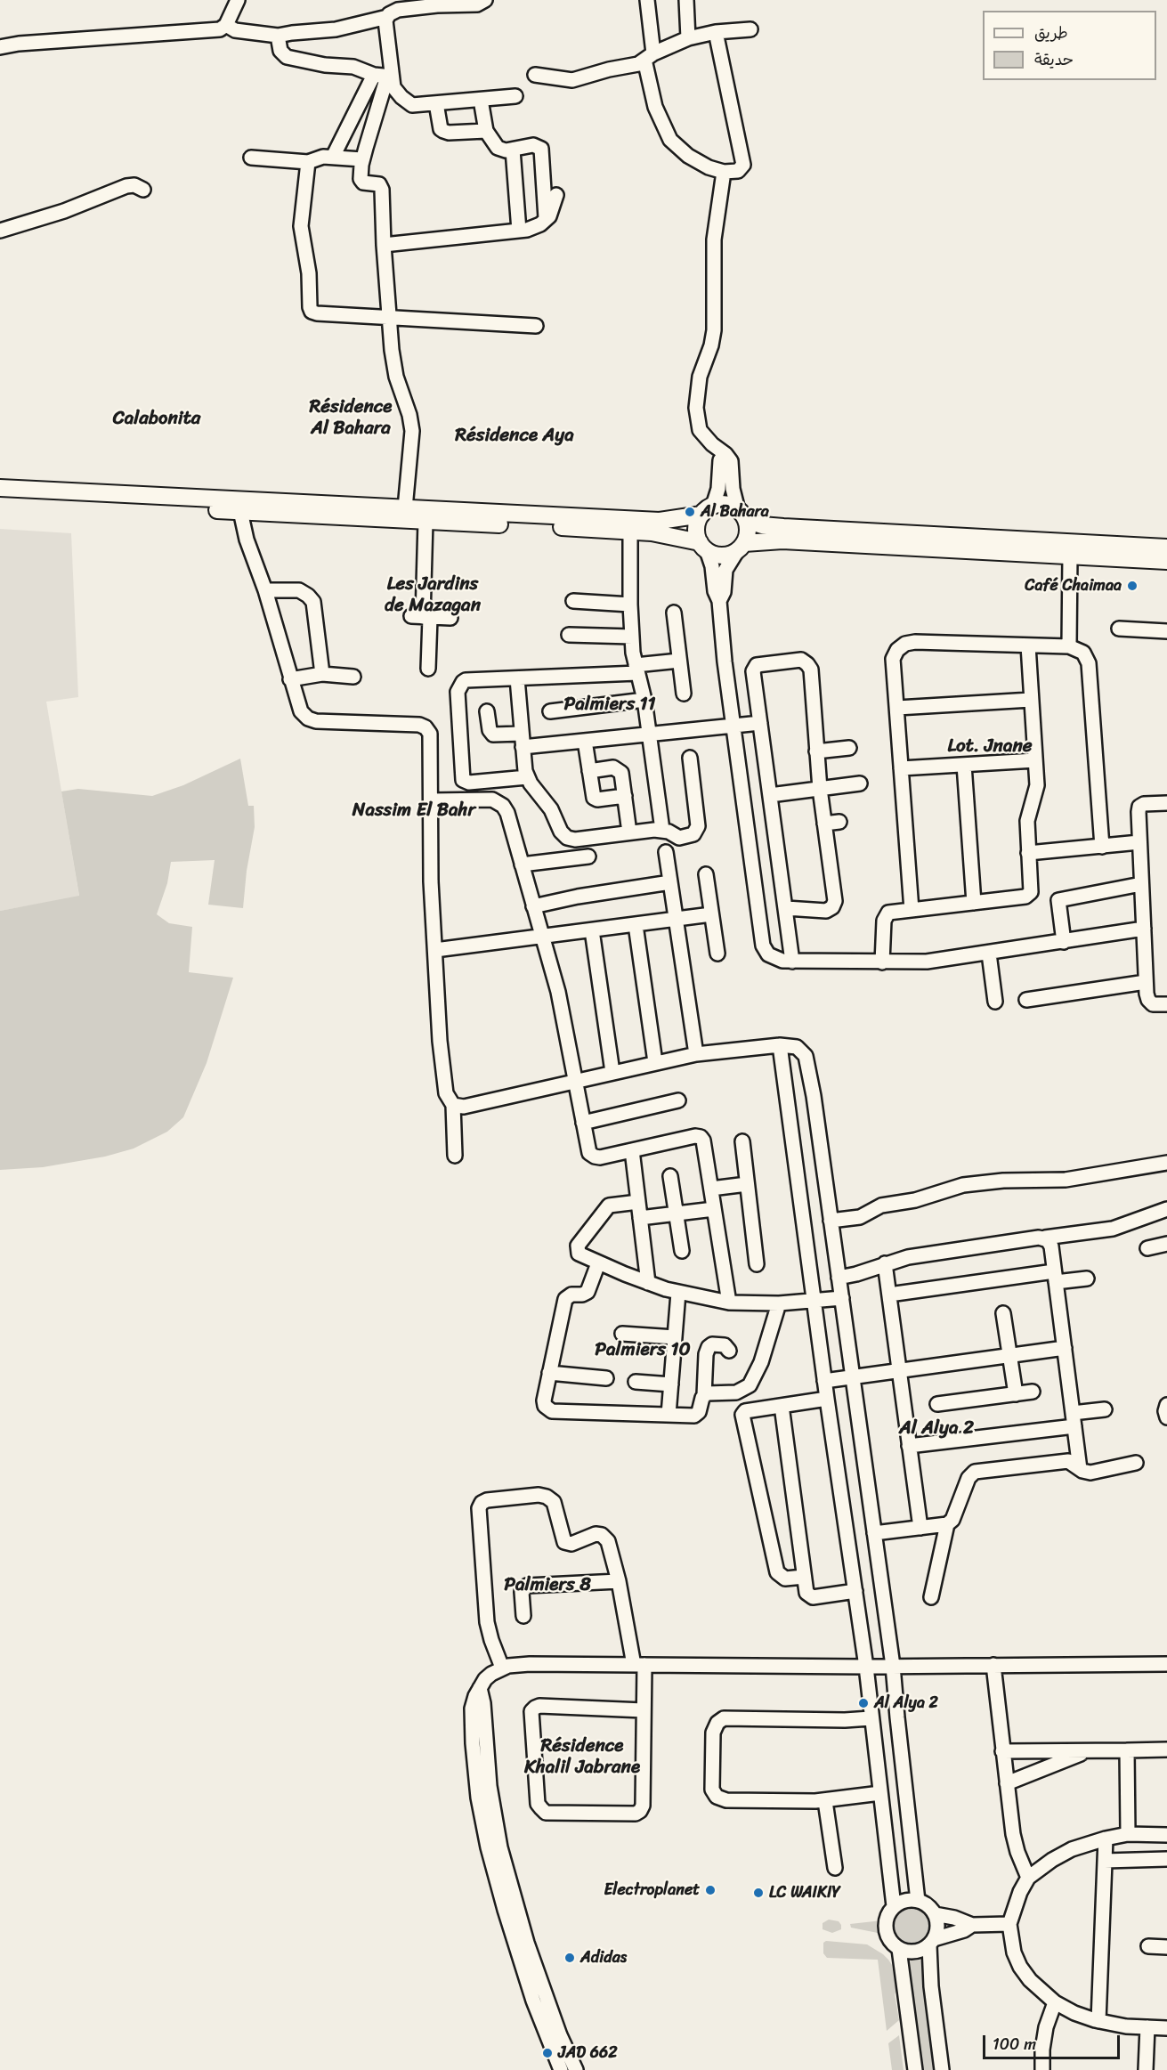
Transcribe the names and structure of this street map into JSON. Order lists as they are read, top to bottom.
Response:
{
  "districts": [
    "Résidence Al Bahara",
    "Calabonita",
    "Résidence Aya",
    "Les Jardins de Mazagan",
    "Palmiers 11",
    "Lot. Jnane",
    "Nassim El Bahr",
    "Palmiers 10",
    "Al Alya 2",
    "Palmiers 8",
    "Résidence Khalil Jabrane"
  ],
  "places": [
    "Al Bahara",
    "Café Chaimaa",
    "Al Alya 2",
    "Electroplanet",
    "LC WAIKIY",
    "Adidas",
    "JAD 662"
  ],
  "legend": ["طريق", "حديقة"],
  "scale_bar": "100 m"
}
